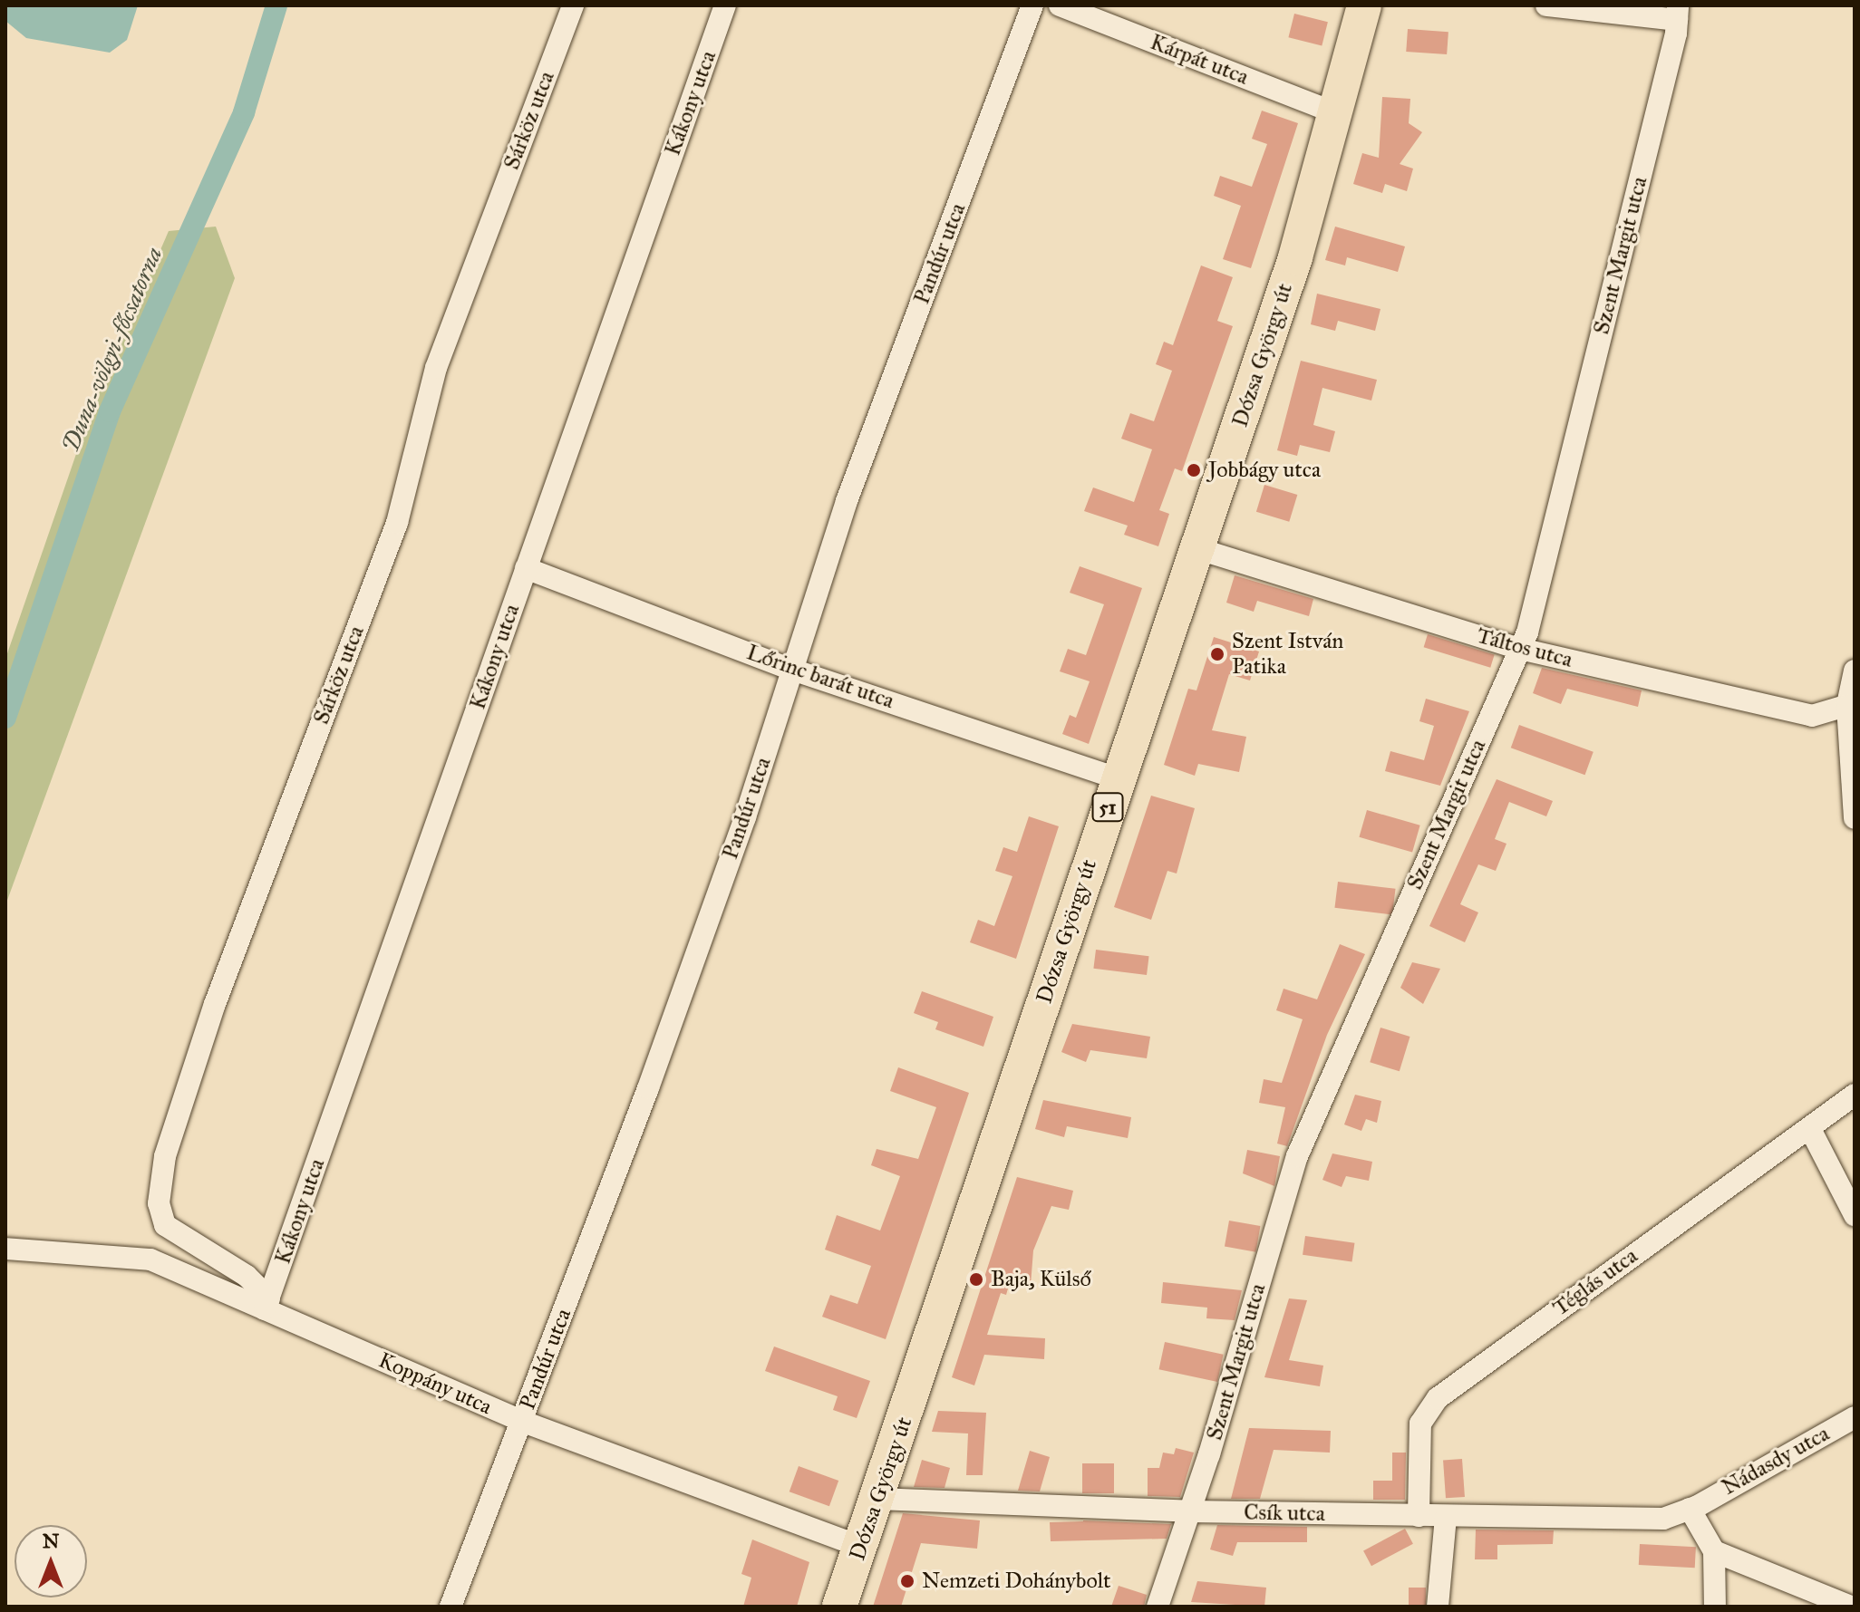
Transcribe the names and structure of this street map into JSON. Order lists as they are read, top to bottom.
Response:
{
  "streets": {
    "main road": ["Dózsa György út", "51"],
    "street": [
      "Kárpát utca",
      "Kákony utca",
      "Sárköz utca",
      "Pandúr utca",
      "Szent Margit utca",
      "Táltos utca",
      "Lőrinc barát utca",
      "Téglás utca",
      "Koppány utca",
      "Nádasdy utca",
      "Csík utca"
    ]
  },
  "crossings": [
    ["Kárpát utca", "Dózsa György út"],
    ["Kákony utca", "Sárköz utca"],
    ["Kákony utca", "Lőrinc barát utca"],
    ["Kákony utca", "Koppány utca"],
    ["Sárköz utca", "Koppány utca"],
    ["Pandúr utca", "Lőrinc barát utca"],
    ["Pandúr utca", "Koppány utca"],
    ["Szent Margit utca", "Táltos utca"],
    ["Szent Margit utca", "Csík utca"],
    ["Dózsa György út", "Táltos utca"],
    ["Dózsa György út", "Lőrinc barát utca"],
    ["Dózsa György út", "Koppány utca"],
    ["Dózsa György út", "Csík utca"],
    ["Téglás utca", "Csík utca"],
    ["Nádasdy utca", "Csík utca"]
  ],
  "water": ["Duna-völgyi-főcsatorna"],
  "places": [
    "Jobbágy utca",
    "Szent István Patika",
    "Baja, Külső",
    "Nemzeti Dohánybolt"
  ],
  "north": "top"
}
